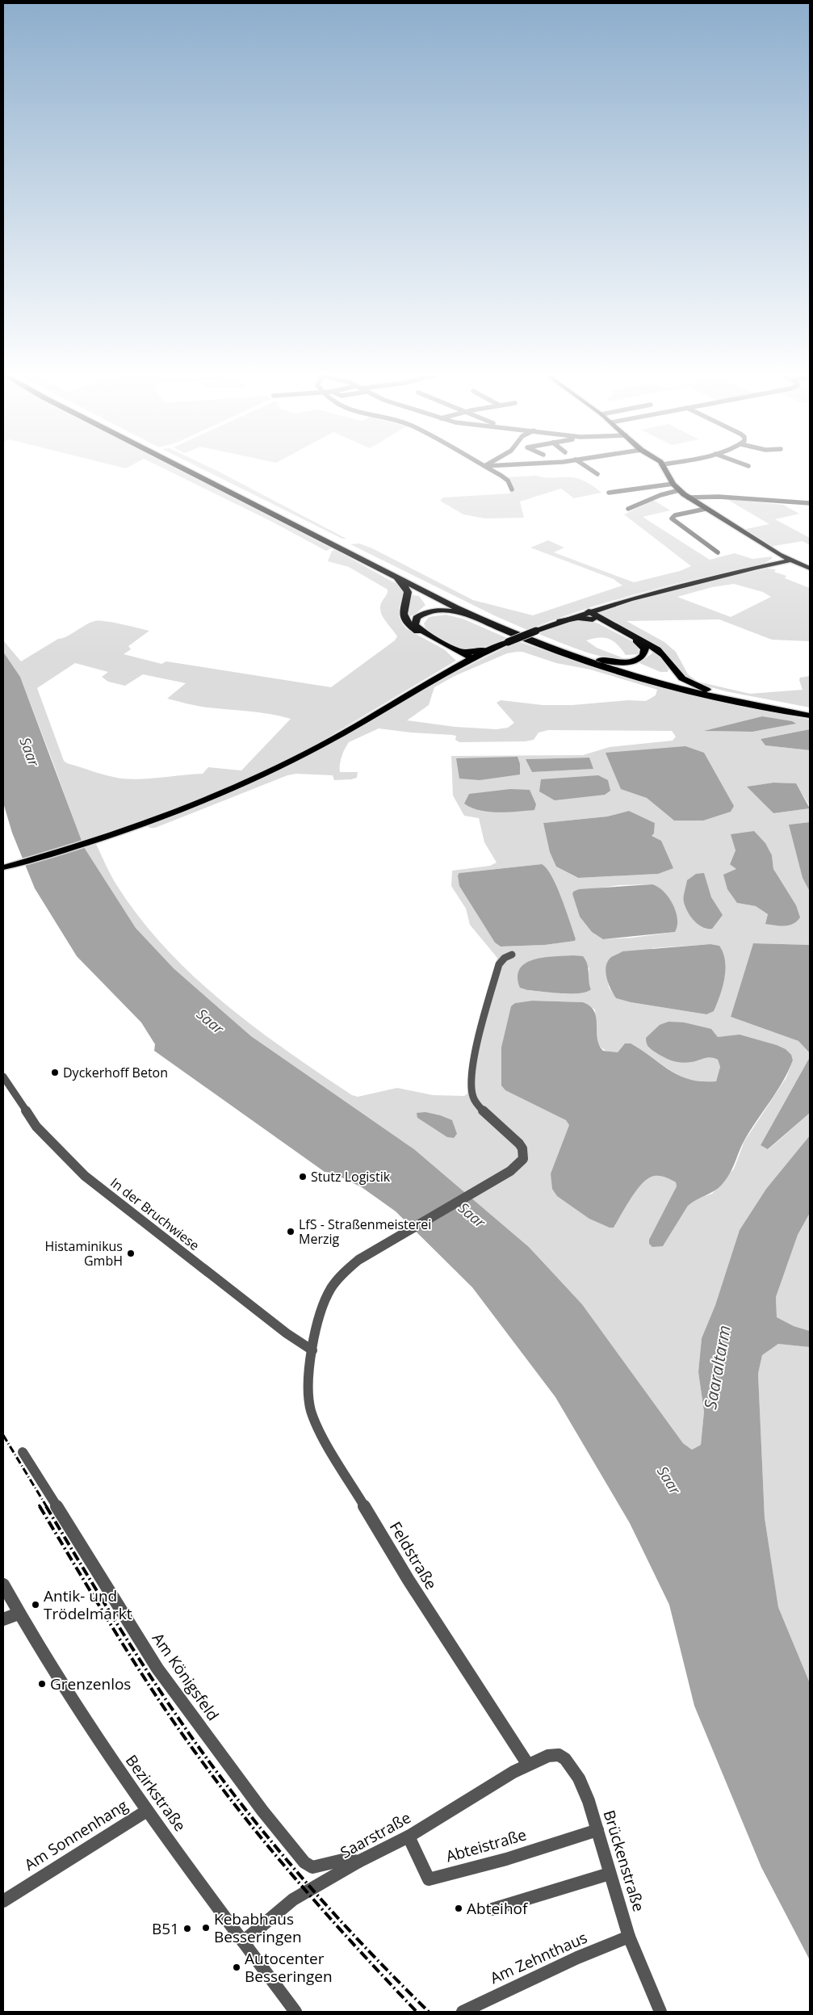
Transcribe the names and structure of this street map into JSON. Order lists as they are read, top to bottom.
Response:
{
  "streets": {
    "street": [
      "In der Bruchwiese",
      "Feldstraße",
      "Am Königsfeld",
      "Bezirkstraße",
      "Am Sonnenhang",
      "Saarstraße",
      "Abteistraße",
      "Brückenstraße",
      "Am Zehnthaus"
    ]
  },
  "crossings": [
    ["In der Bruchwiese", "Feldstraße"],
    ["Feldstraße", "Saarstraße"],
    ["Feldstraße", "Brückenstraße"],
    ["Am Königsfeld", "Saarstraße"],
    ["Bezirkstraße", "Am Sonnenhang"],
    ["Bezirkstraße", "Saarstraße"],
    ["Saarstraße", "Abteistraße"],
    ["Saarstraße", "Brückenstraße"],
    ["Abteistraße", "Brückenstraße"],
    ["Brückenstraße", "Am Zehnthaus"]
  ],
  "water": ["Saar", "Saaraltarm"],
  "places": [
    "Dyckerhoff Beton",
    "Stutz Logistik",
    "LfS - Straßenmeisterei Merzig",
    "Histaminikus GmbH",
    "Antik- und Trödelmarkt",
    "Grenzenlos",
    "Abteihof",
    "Kebabhaus Besseringen",
    "B51",
    "Autocenter Besseringen"
  ]
}
